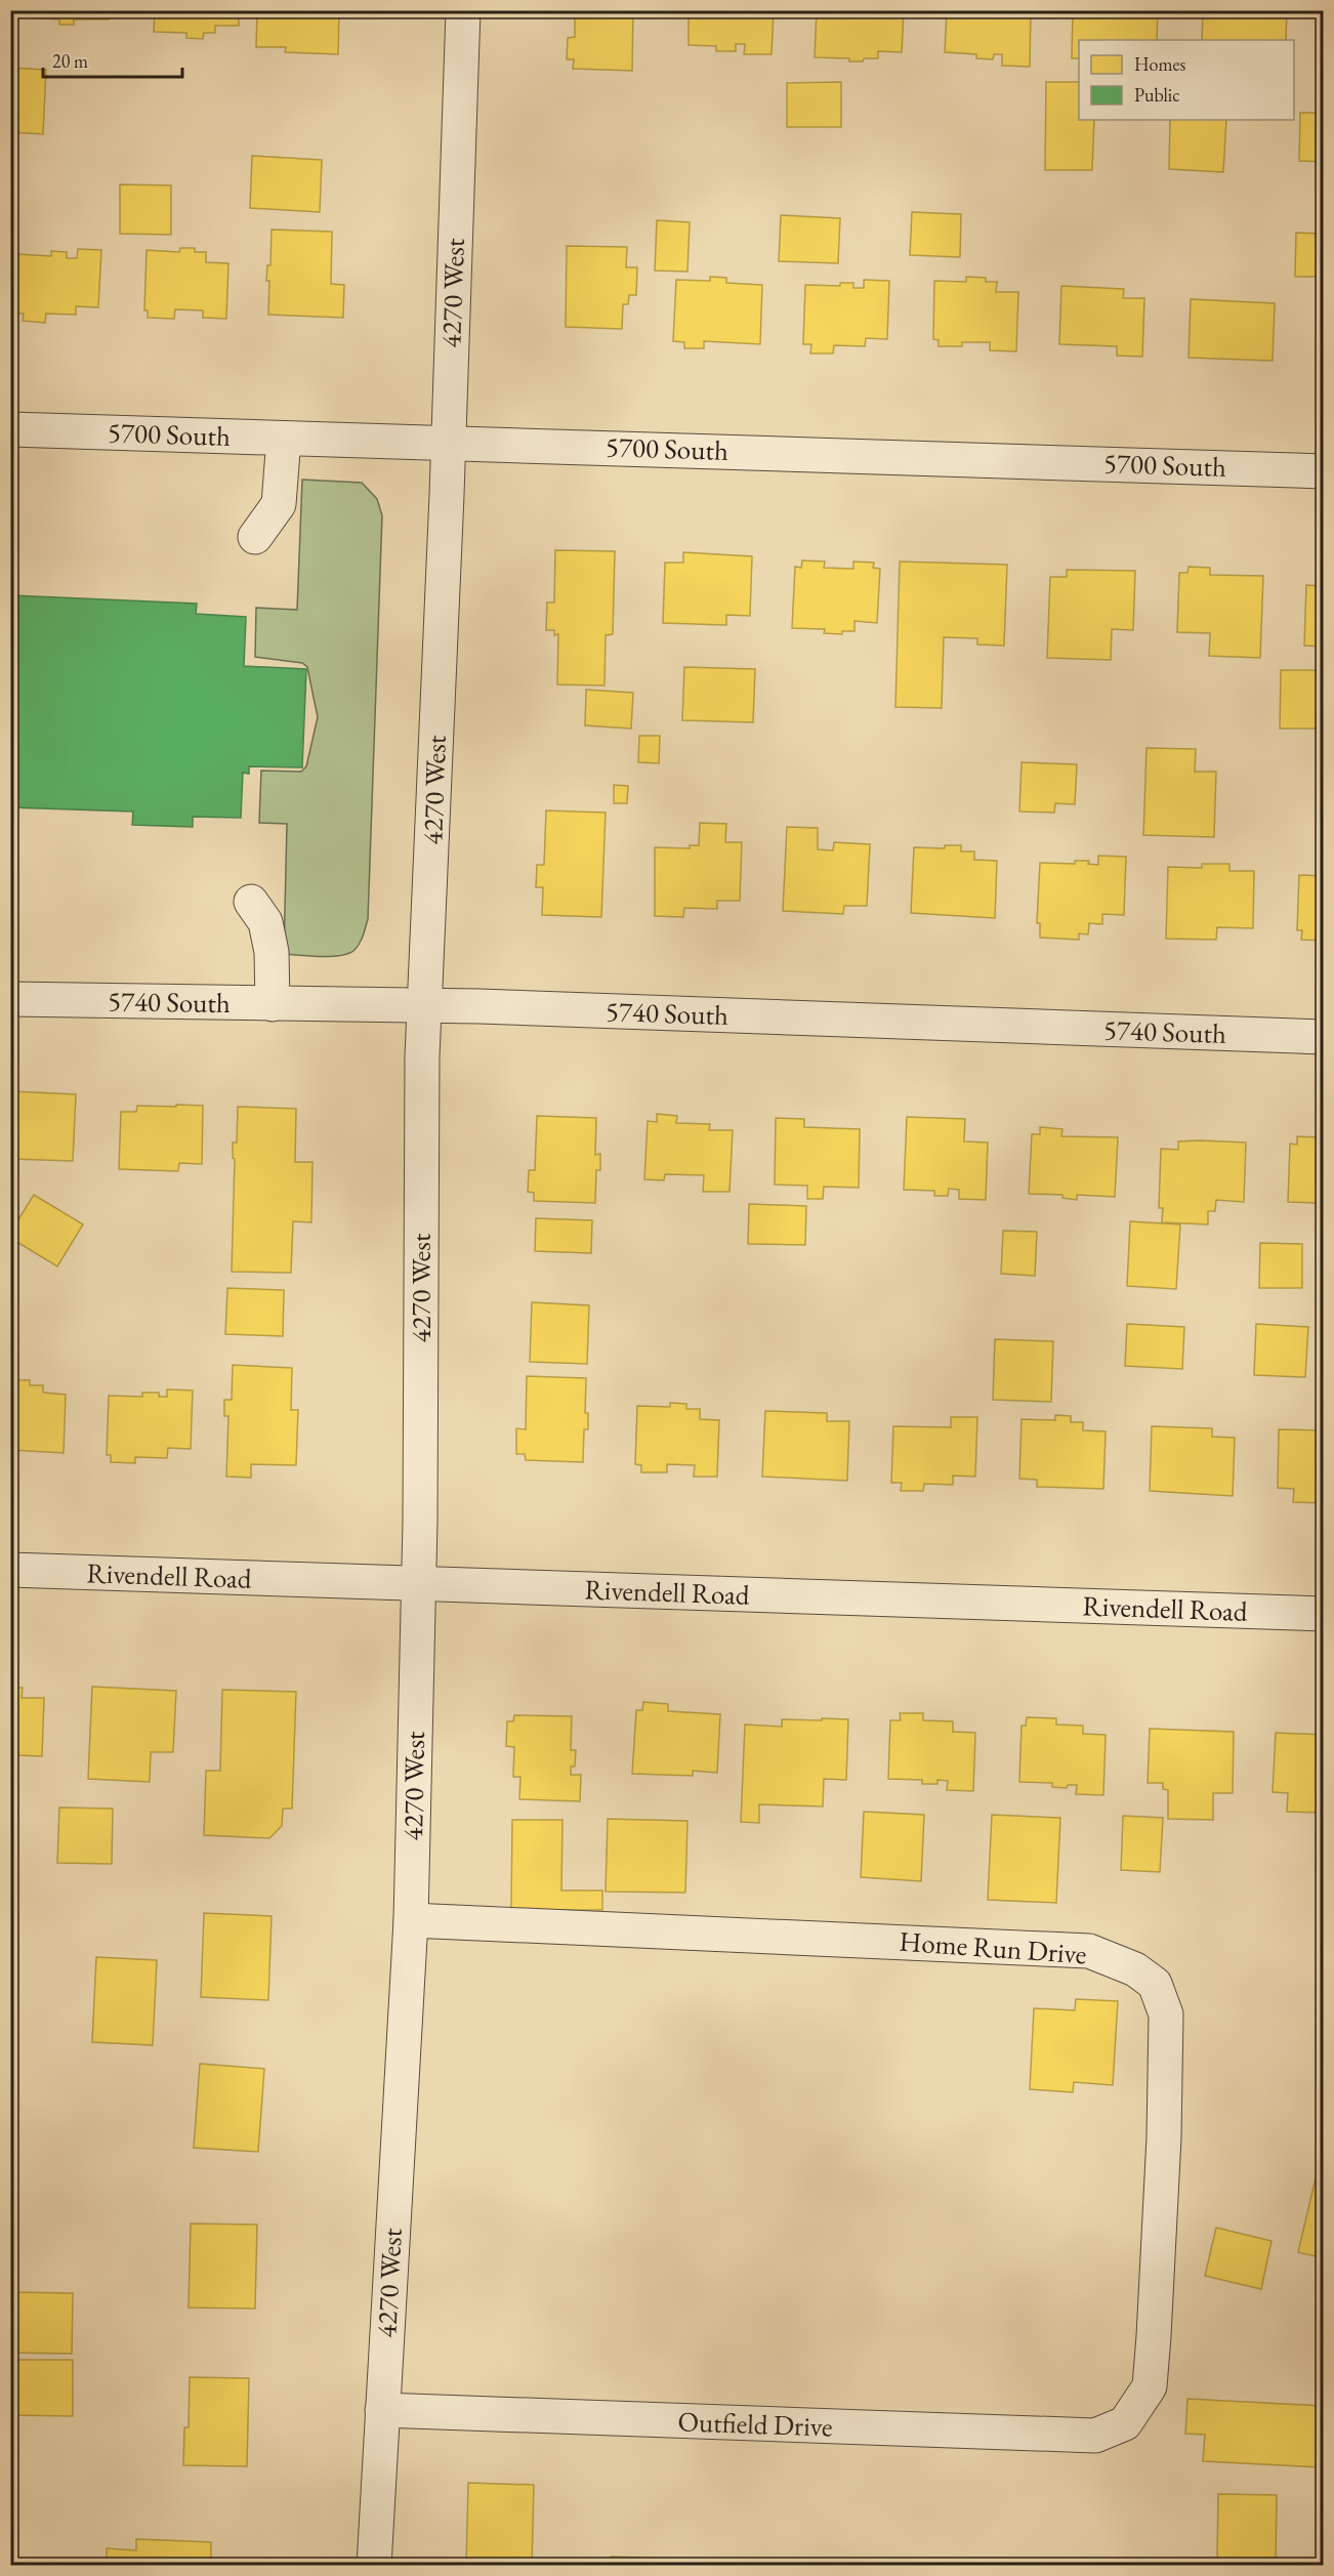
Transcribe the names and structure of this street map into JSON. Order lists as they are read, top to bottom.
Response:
{
  "streets": {
    "street": [
      "4270 West",
      "5700 South",
      "5740 South",
      "Rivendell Road",
      "Home Run Drive",
      "Outfield Drive"
    ]
  },
  "crossings": [
    ["4270 West", "5700 South"],
    ["4270 West", "5740 South"],
    ["4270 West", "Rivendell Road"],
    ["4270 West", "Home Run Drive"],
    ["4270 West", "Outfield Drive"],
    ["Home Run Drive", "Outfield Drive"]
  ],
  "legend": ["Homes", "Public"],
  "scale_bar": "20 m"
}
